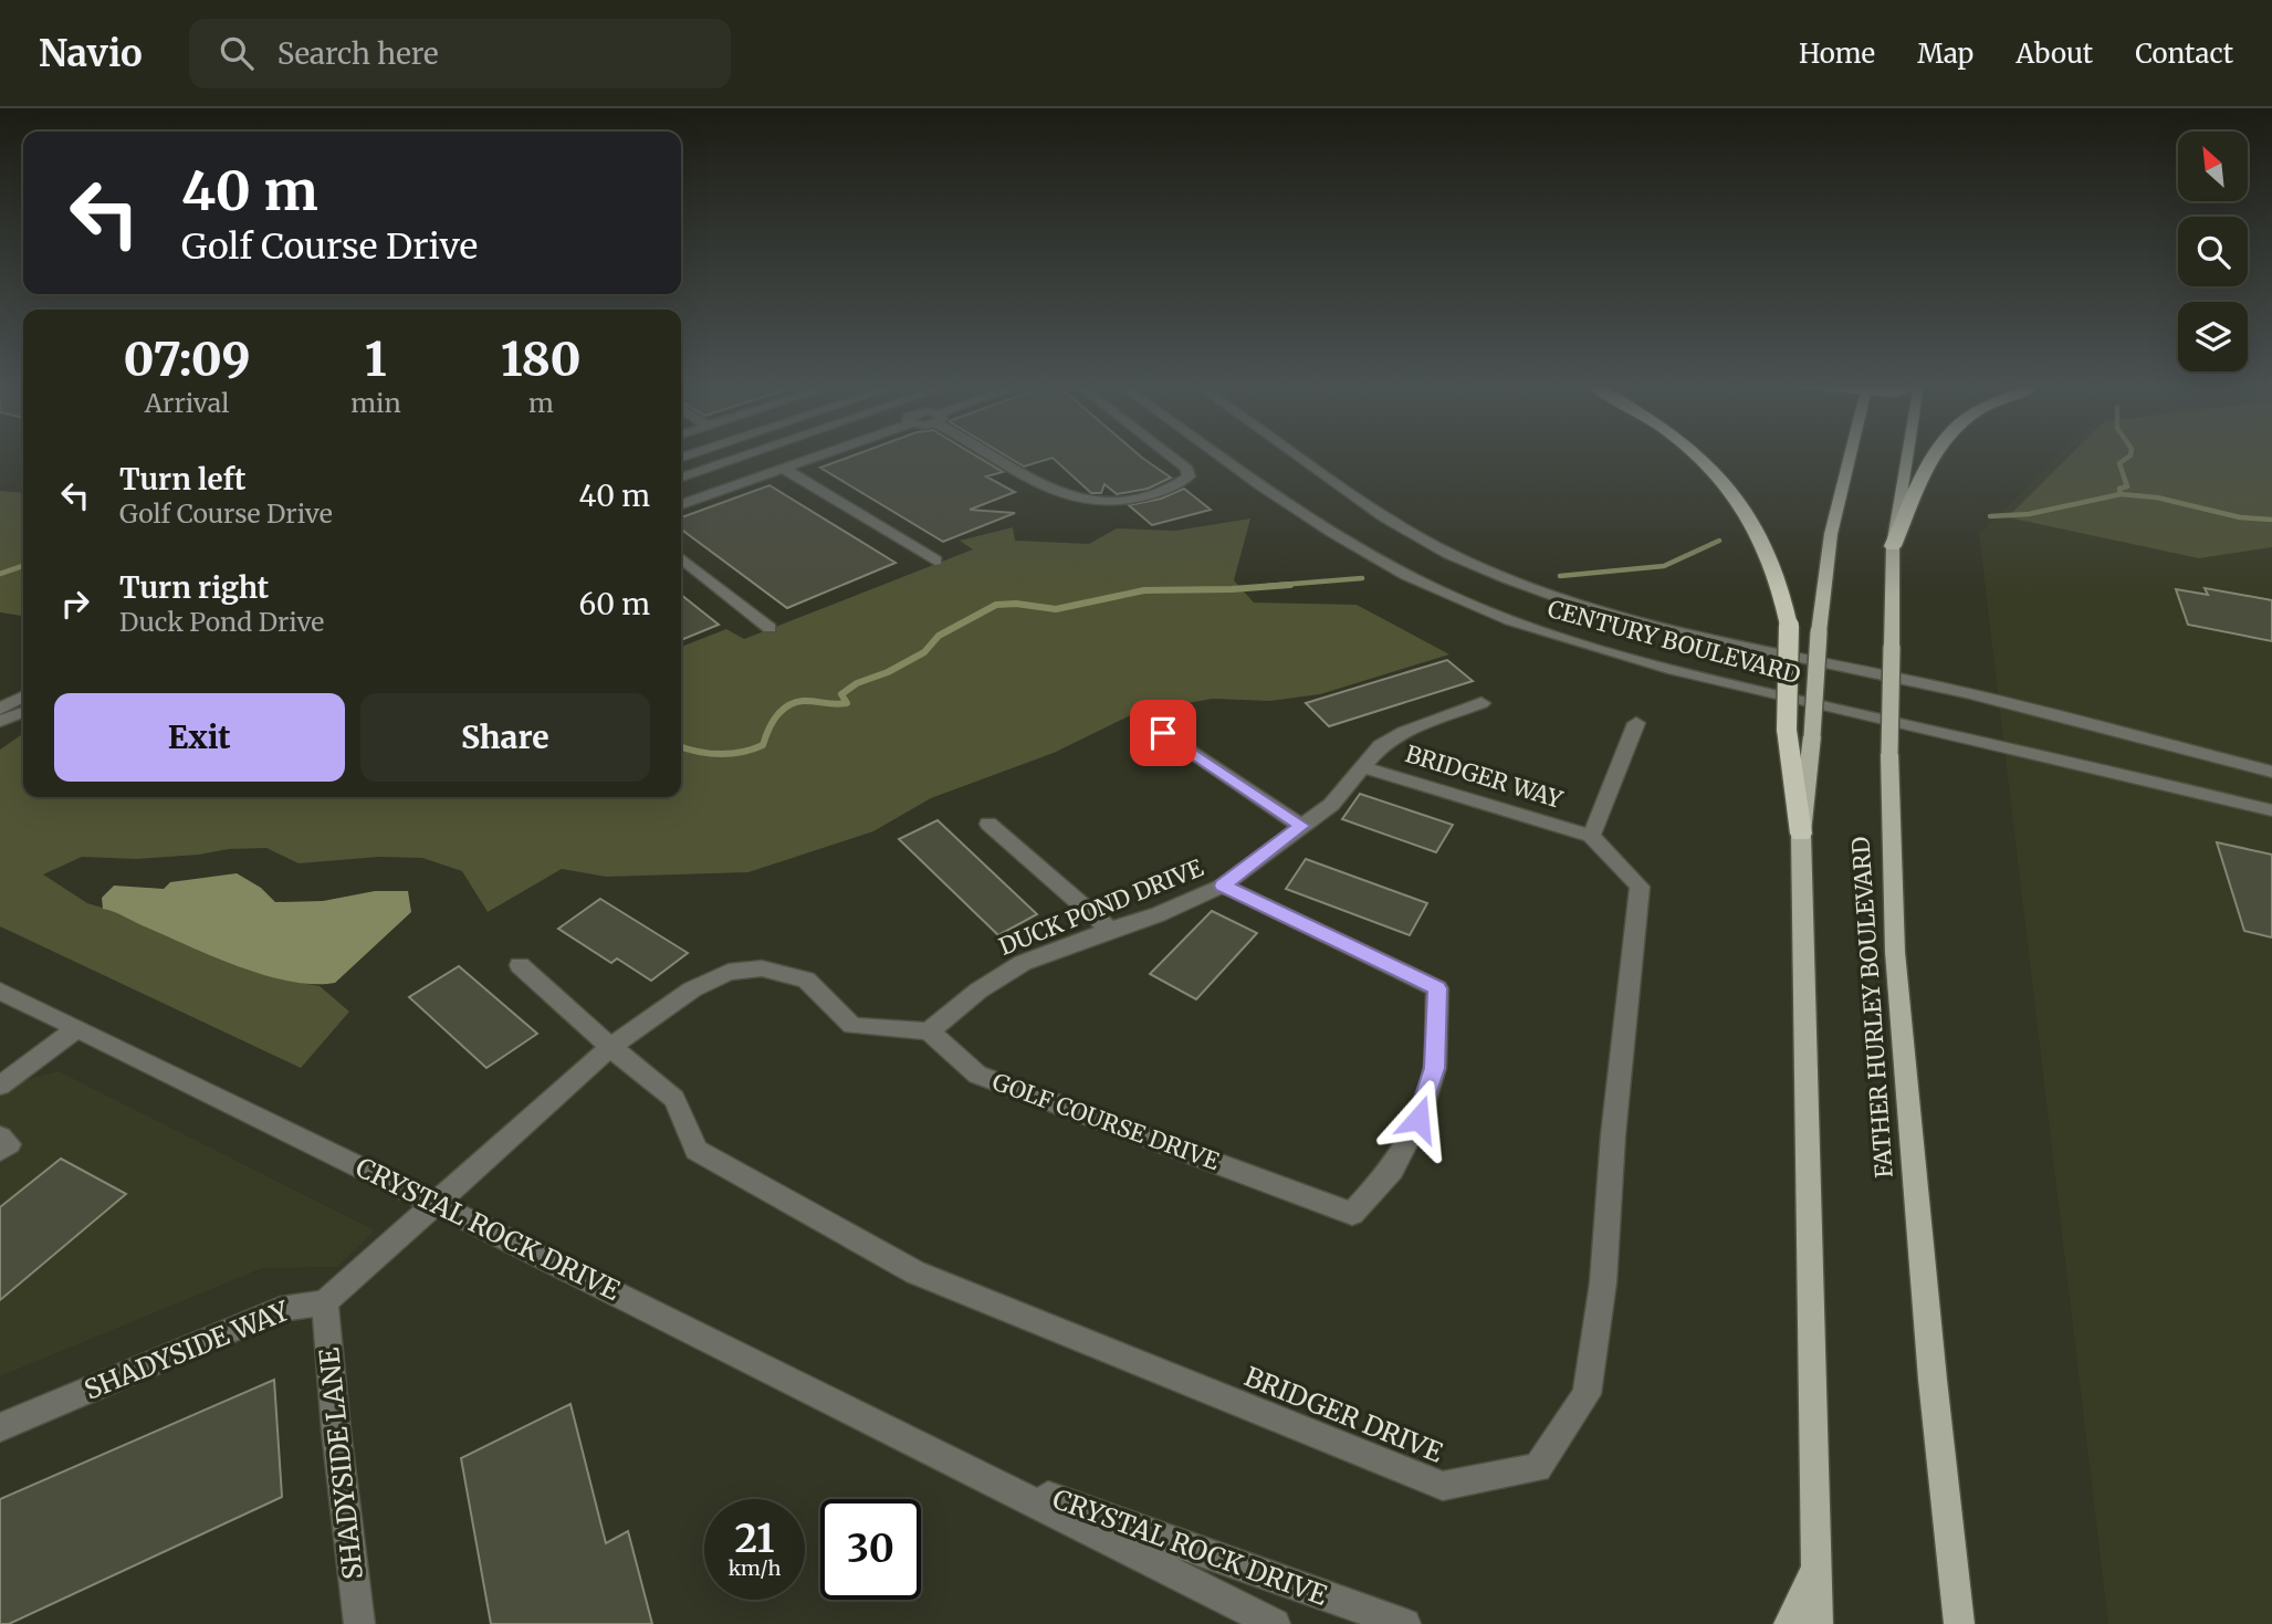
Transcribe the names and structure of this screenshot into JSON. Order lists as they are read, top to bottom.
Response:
{
  "streets": {
    "main road": ["FATHER HURLEY BOULEVARD"],
    "street": [
      "CENTURY BOULEVARD",
      "BRIDGER WAY",
      "DUCK POND DRIVE",
      "GOLF COURSE DRIVE",
      "CRYSTAL ROCK DRIVE",
      "SHADYSIDE WAY",
      "BRIDGER DRIVE",
      "SHADYSIDE LANE"
    ]
  },
  "crossings": [
    ["BRIDGER WAY", "DUCK POND DRIVE"],
    ["BRIDGER WAY", "BRIDGER DRIVE"],
    ["DUCK POND DRIVE", "GOLF COURSE DRIVE"],
    ["SHADYSIDE WAY", "SHADYSIDE LANE"]
  ],
  "north": "top left",
  "page": {
    "header": "Navio",
    "search": "Search here",
    "nav": [
      "Home",
      "Map",
      "About",
      "Contact"
    ],
    "turn": ["40 m", "Golf Course Drive"],
    "eta": [
      "07:09",
      "Arrival",
      "1",
      "min",
      "180",
      "m"
    ],
    "list": [
      {
        "name": "Turn left",
        "note": "Golf Course Drive",
        "value": "40 m"
      },
      {
        "name": "Turn right",
        "note": "Duck Pond Drive",
        "value": "60 m"
      }
    ],
    "buttons": ["Exit", "Share"],
    "speed": "21 km/h",
    "limit": "30"
  }
}
